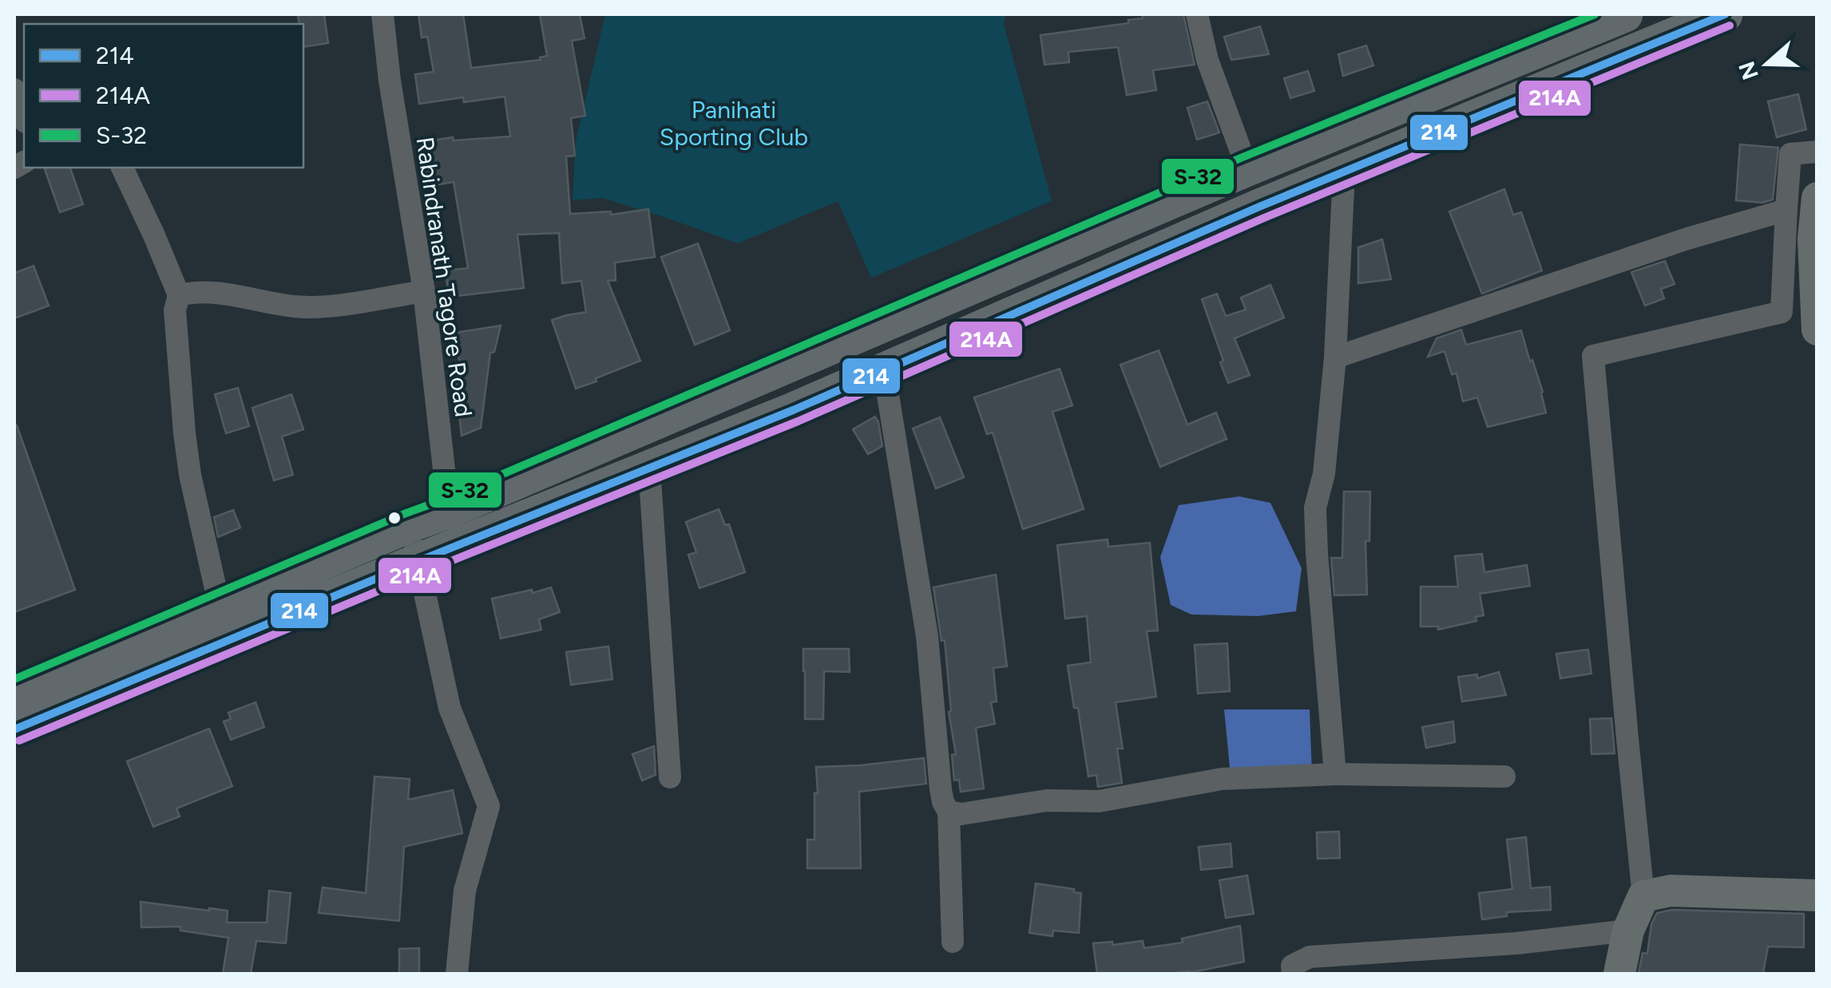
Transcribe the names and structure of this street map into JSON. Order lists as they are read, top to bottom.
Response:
{
  "streets": {
    "street": ["Rabindranath Tagore Road"]
  },
  "parks": ["Panihati Sporting Club"],
  "lines": ["transit line 214", "transit line S-32", "transit line 214A"],
  "legend": ["214", "214A", "S-32"],
  "north": "left"
}
